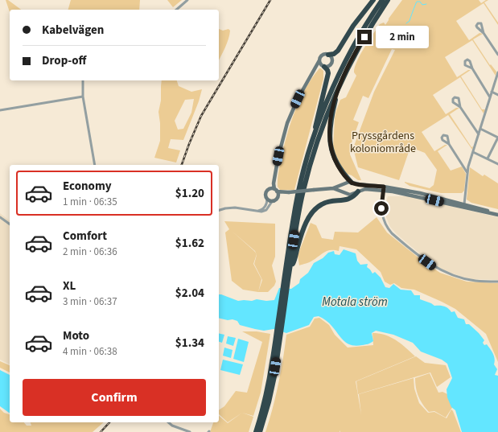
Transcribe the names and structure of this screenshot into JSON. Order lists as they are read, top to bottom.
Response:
{
  "water": ["Motala ström"],
  "parks": ["Pryssgårdens koloniområde"],
  "page": {
    "banner": ["Kabelvägen", "Drop-off"],
    "bubble": "2 min",
    "list": [
      {
        "name": "Economy",
        "note": "1 min · 06:35",
        "value": "$1.20"
      },
      {
        "name": "Comfort",
        "note": "2 min · 06:36",
        "value": "$1.62"
      },
      {
        "name": "XL",
        "note": "3 min · 06:37",
        "value": "$2.04"
      },
      {
        "name": "Moto",
        "note": "4 min · 06:38",
        "value": "$1.34"
      }
    ],
    "buttons": "Confirm"
  }
}
